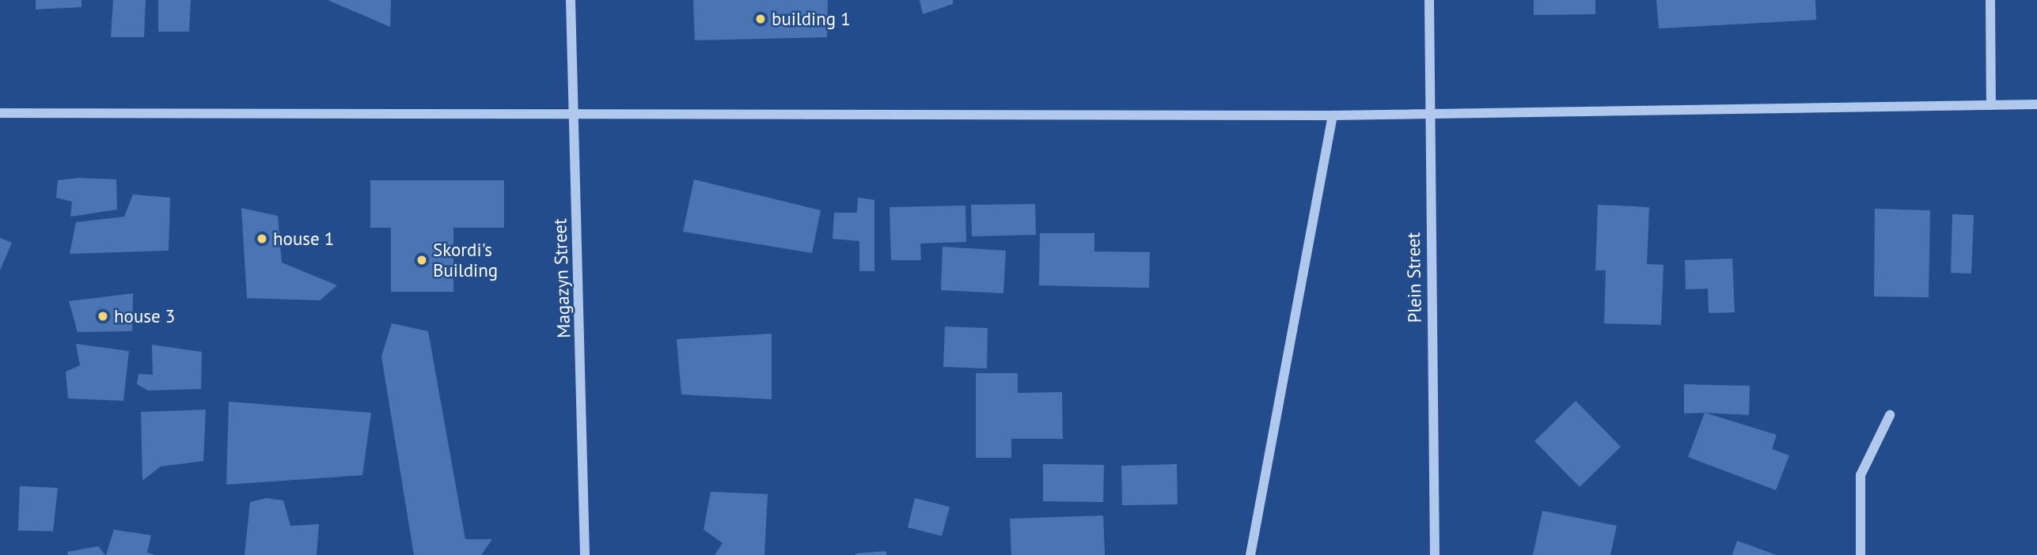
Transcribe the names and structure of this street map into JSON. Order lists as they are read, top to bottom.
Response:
{
  "streets": {
    "street": ["Plein Street", "Magazyn Street"]
  },
  "places": [
    "building 1",
    "house 1",
    "Skordi's Building",
    "house 3"
  ]
}
